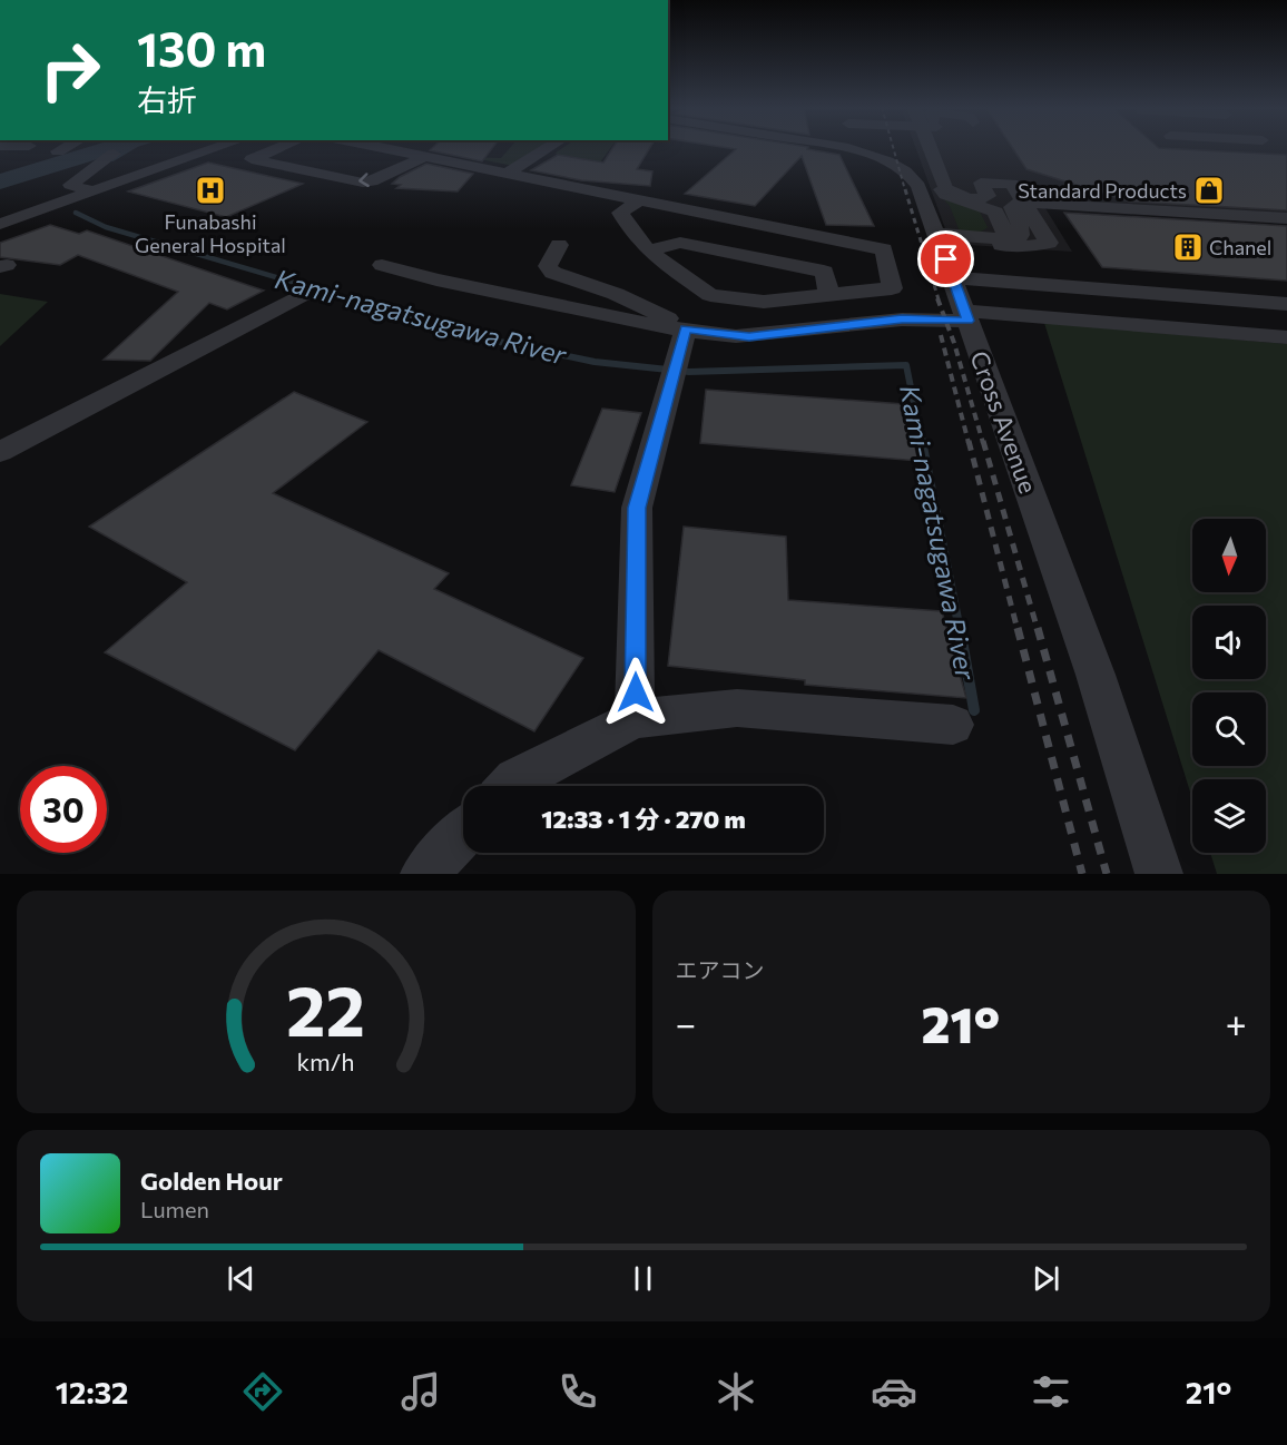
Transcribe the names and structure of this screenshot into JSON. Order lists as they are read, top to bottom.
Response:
{
  "streets": {
    "street": ["Cross Avenue"]
  },
  "water": ["Kami-nagatsugawa River"],
  "places": {
    "hospital": ["Funabashi General Hospital"],
    "shop": ["Standard Products"],
    "building": ["Chanel"]
  },
  "north": "bottom",
  "page": {
    "turn": ["130 m", "右折"],
    "limit": "30",
    "trip": "12:33 · 1 分 · 270 m",
    "tile": "エアコン",
    "heat": ["−", "21°", "+"],
    "song": ["Golden Hour", "Lumen"],
    "tabs": ["12:32", "21°"],
    "gauge": ["22", "km/h"]
  }
}
